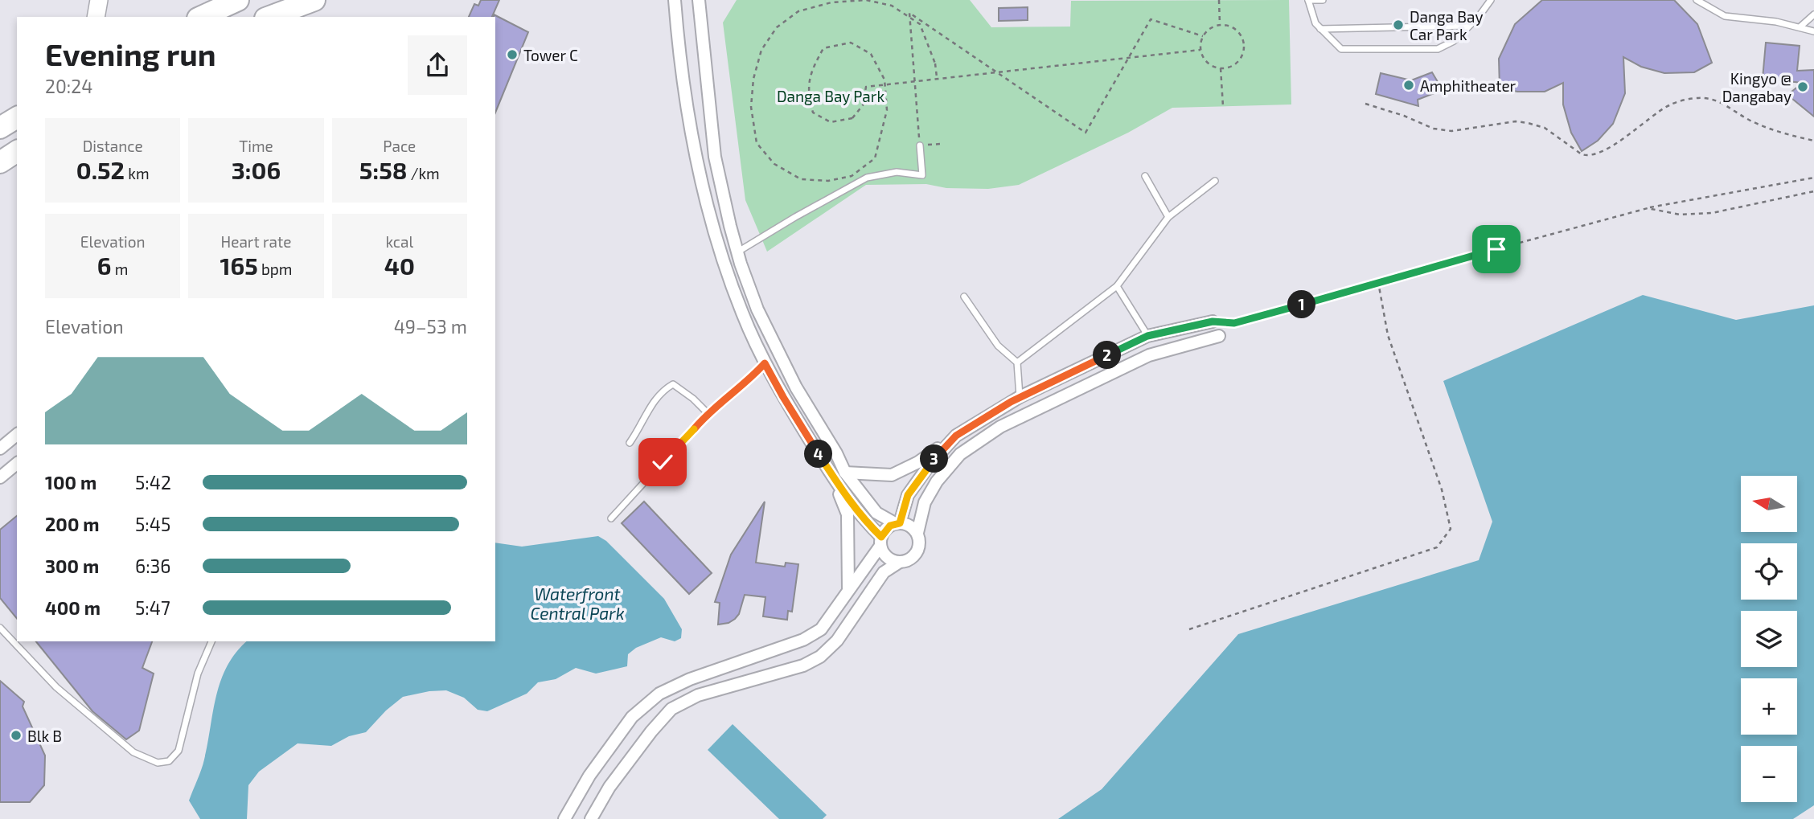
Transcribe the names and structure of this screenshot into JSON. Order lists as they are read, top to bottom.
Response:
{
  "water": ["Waterfront Central Park"],
  "parks": ["Danga Bay Park"],
  "places": [
    "Danga Bay Car Park",
    "Tower C",
    "Amphitheater",
    "Kingyo @ Dangabay",
    "Blk B"
  ],
  "north": "left",
  "page": {
    "heading": ["Evening run", "20:24"],
    "stats": [
      ["Distance", "0.52 km"],
      ["Time", "3:06"],
      ["Pace", "5:58 /km"],
      ["Elevation", "6 m"],
      ["Heart rate", "165 bpm"],
      ["kcal", "40"]
    ],
    "pins": [
      "1",
      "2",
      "4",
      "3"
    ],
    "chart": ["Elevation", "49–53 m"],
    "list": [
      {
        "name": "100 m",
        "note": "5:42"
      },
      {
        "name": "200 m",
        "note": "5:45"
      },
      {
        "name": "300 m",
        "note": "6:36"
      },
      {
        "name": "400 m",
        "note": "5:47"
      }
    ],
    "map_buttons": ["+", "−"]
  }
}
